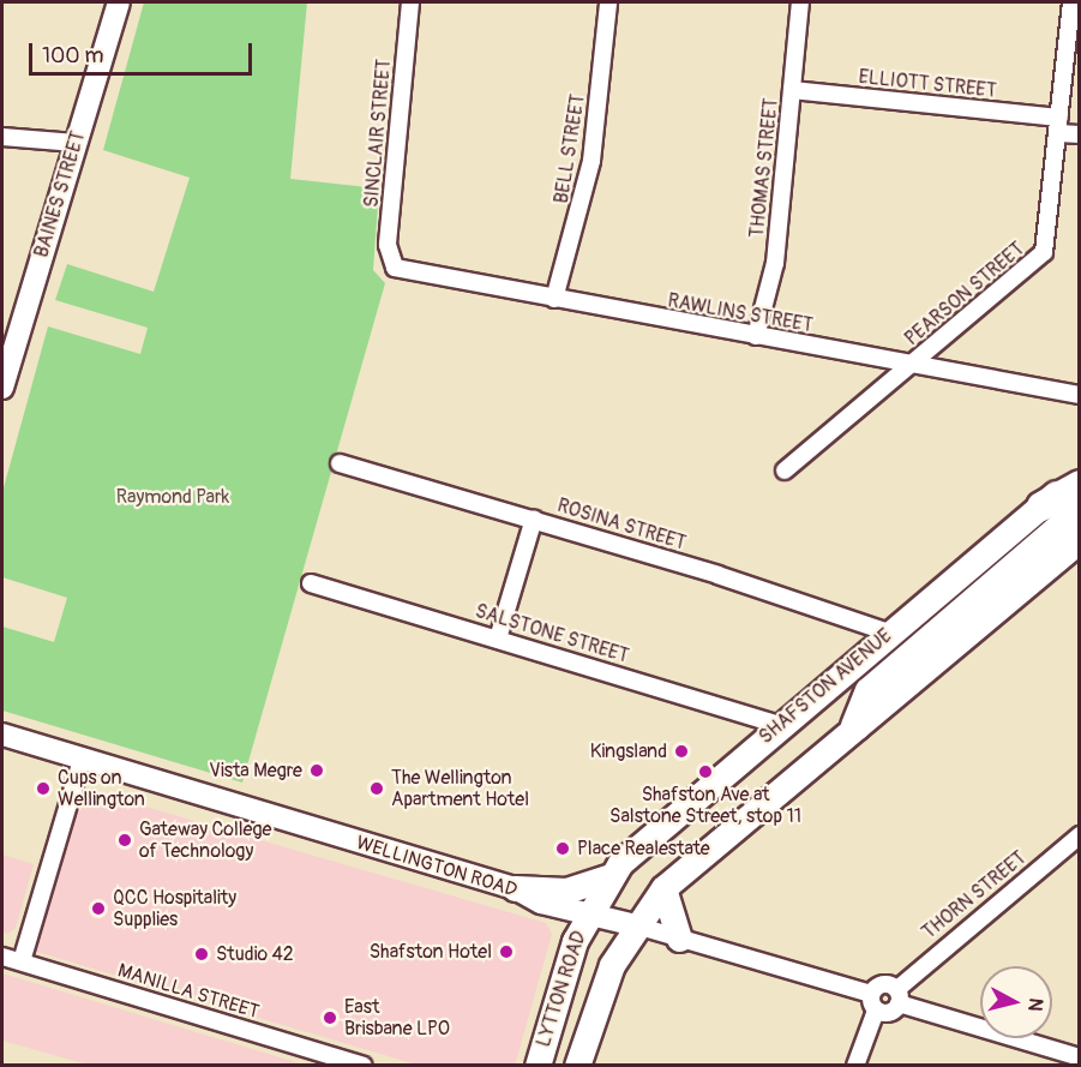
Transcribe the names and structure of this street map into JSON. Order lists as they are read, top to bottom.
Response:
{
  "streets": {
    "main road": [
      "BAINES STREET",
      "SHAFSTON AVENUE",
      "WELLINGTON ROAD",
      "LYTTON ROAD"
    ],
    "street": [
      "ELLIOTT STREET",
      "SINCLAIR STREET",
      "BELL STREET",
      "THOMAS STREET",
      "PEARSON STREET",
      "RAWLINS STREET",
      "ROSINA STREET",
      "SALSTONE STREET",
      "THORN STREET",
      "MANILLA STREET"
    ]
  },
  "crossings": [
    ["ELLIOTT STREET", "THOMAS STREET"],
    ["ELLIOTT STREET", "PEARSON STREET"],
    ["SINCLAIR STREET", "RAWLINS STREET"],
    ["BELL STREET", "RAWLINS STREET"],
    ["THOMAS STREET", "RAWLINS STREET"],
    ["PEARSON STREET", "RAWLINS STREET"],
    ["ROSINA STREET", "SHAFSTON AVENUE"],
    ["SALSTONE STREET", "SHAFSTON AVENUE"],
    ["SHAFSTON AVENUE", "WELLINGTON ROAD"],
    ["SHAFSTON AVENUE", "LYTTON ROAD"],
    ["WELLINGTON ROAD", "LYTTON ROAD"]
  ],
  "parks": ["Raymond Park"],
  "places": [
    "Kingsland",
    "Vista Megre",
    "Shafston Ave at Salstone Street, stop 11",
    "Cups on Wellington",
    "The Wellington Apartment Hotel",
    "Gateway College of Technology",
    "Place Realestate",
    "QCC Hospitality Supplies",
    "Shafston Hotel",
    "Studio 42",
    "East Brisbane LPO"
  ],
  "scale_bar": "100 m",
  "north": "right"
}
